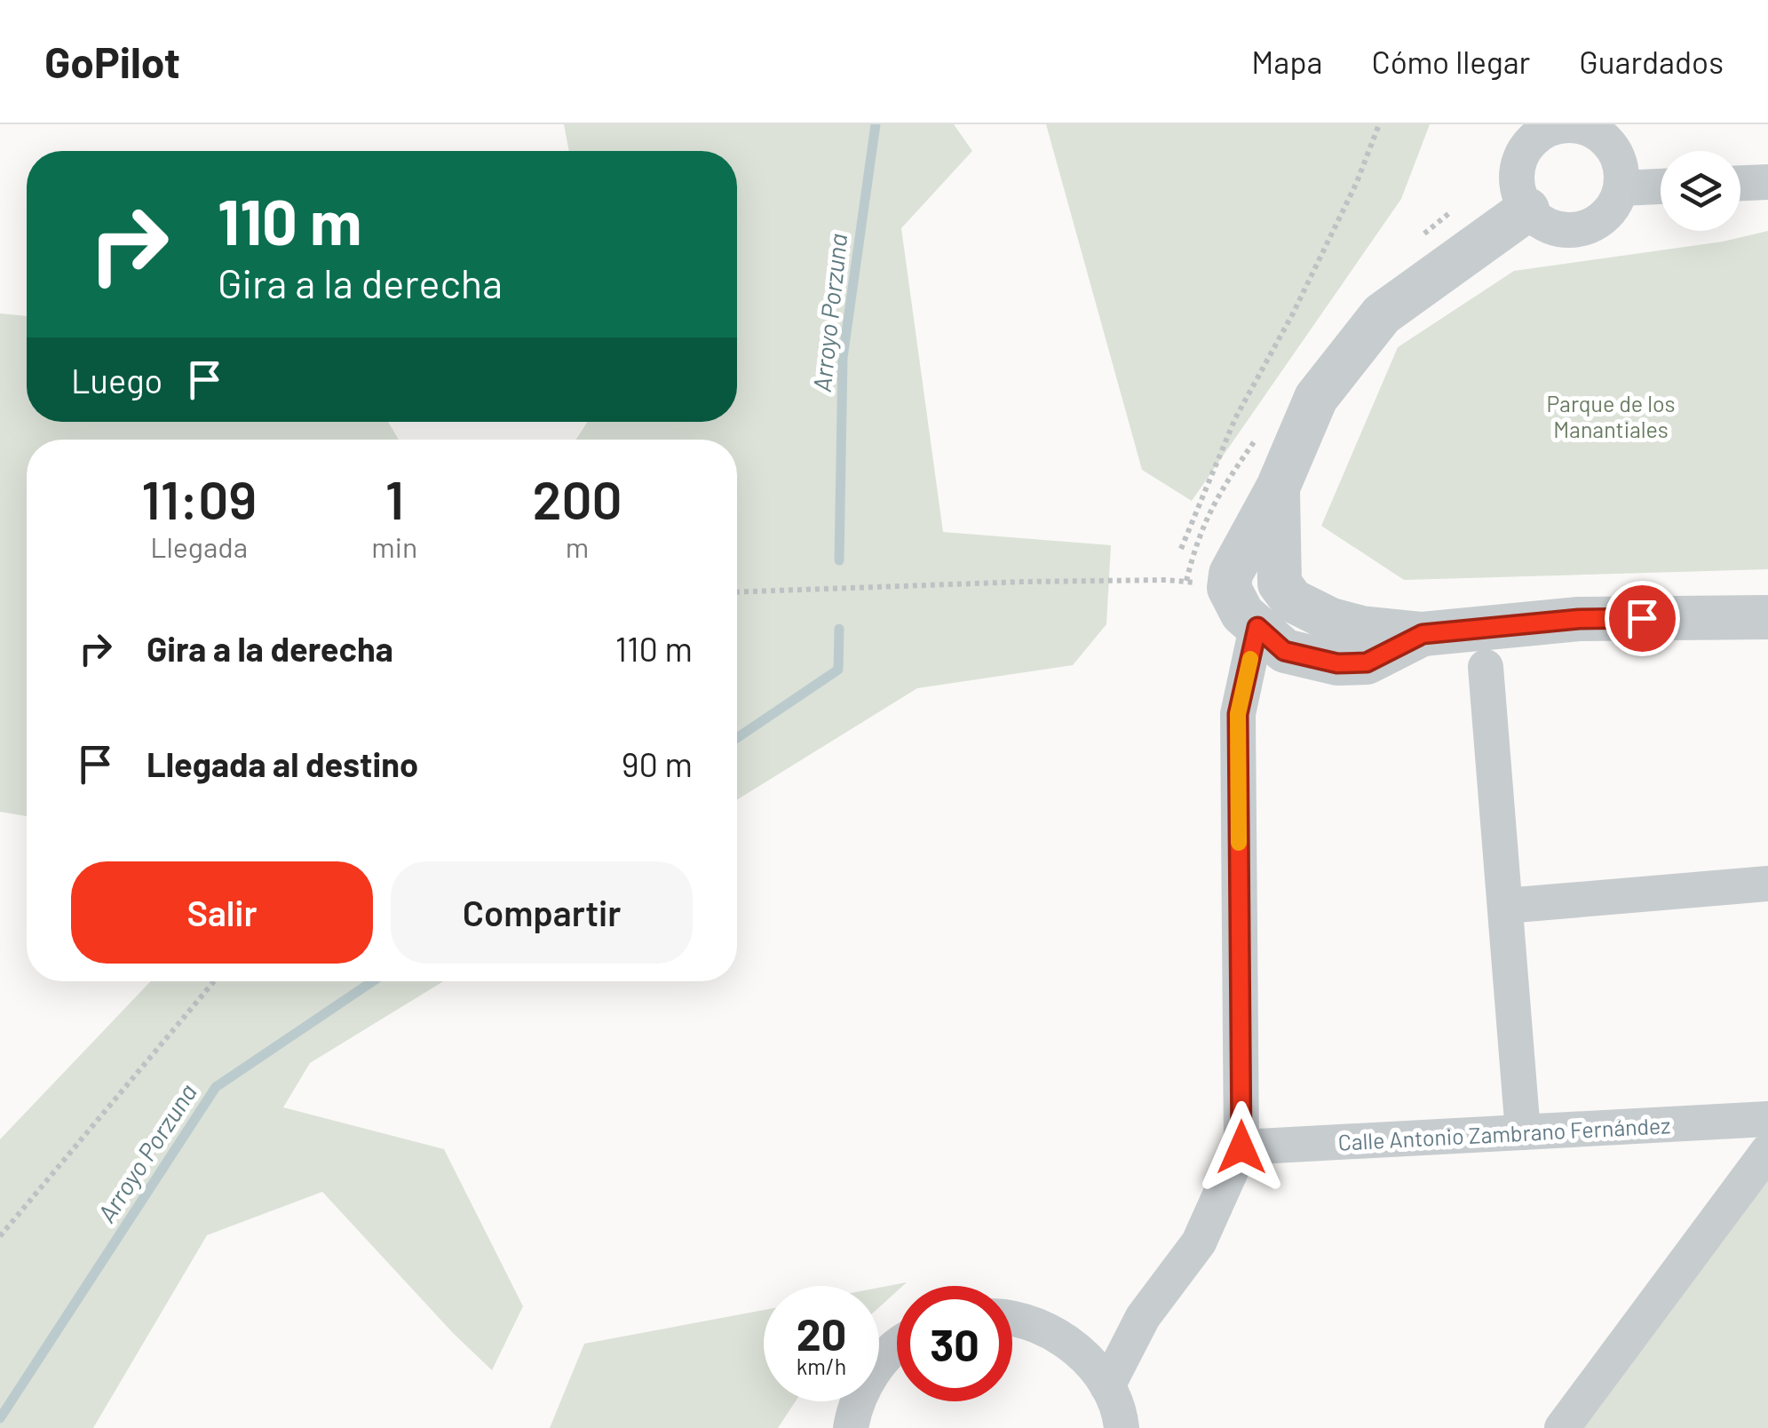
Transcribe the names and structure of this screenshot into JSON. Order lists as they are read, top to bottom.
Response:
{
  "streets": {
    "street": ["Calle Antonio Zambrano Fernández"]
  },
  "water": ["Arroyo Porzuna"],
  "parks": ["Parque de los Manantiales"],
  "page": {
    "header": "GoPilot",
    "nav": ["Mapa", "Cómo llegar", "Guardados"],
    "turn": ["110 m", "Gira a la derecha"],
    "then": "Luego",
    "eta": [
      "11:09",
      "Llegada",
      "1",
      "min",
      "200",
      "m"
    ],
    "list": [
      {
        "name": "Gira a la derecha",
        "value": "110 m"
      },
      {
        "name": "Llegada al destino",
        "value": "90 m"
      }
    ],
    "buttons": ["Salir", "Compartir"],
    "speed": "20 km/h",
    "limit": "30"
  }
}
